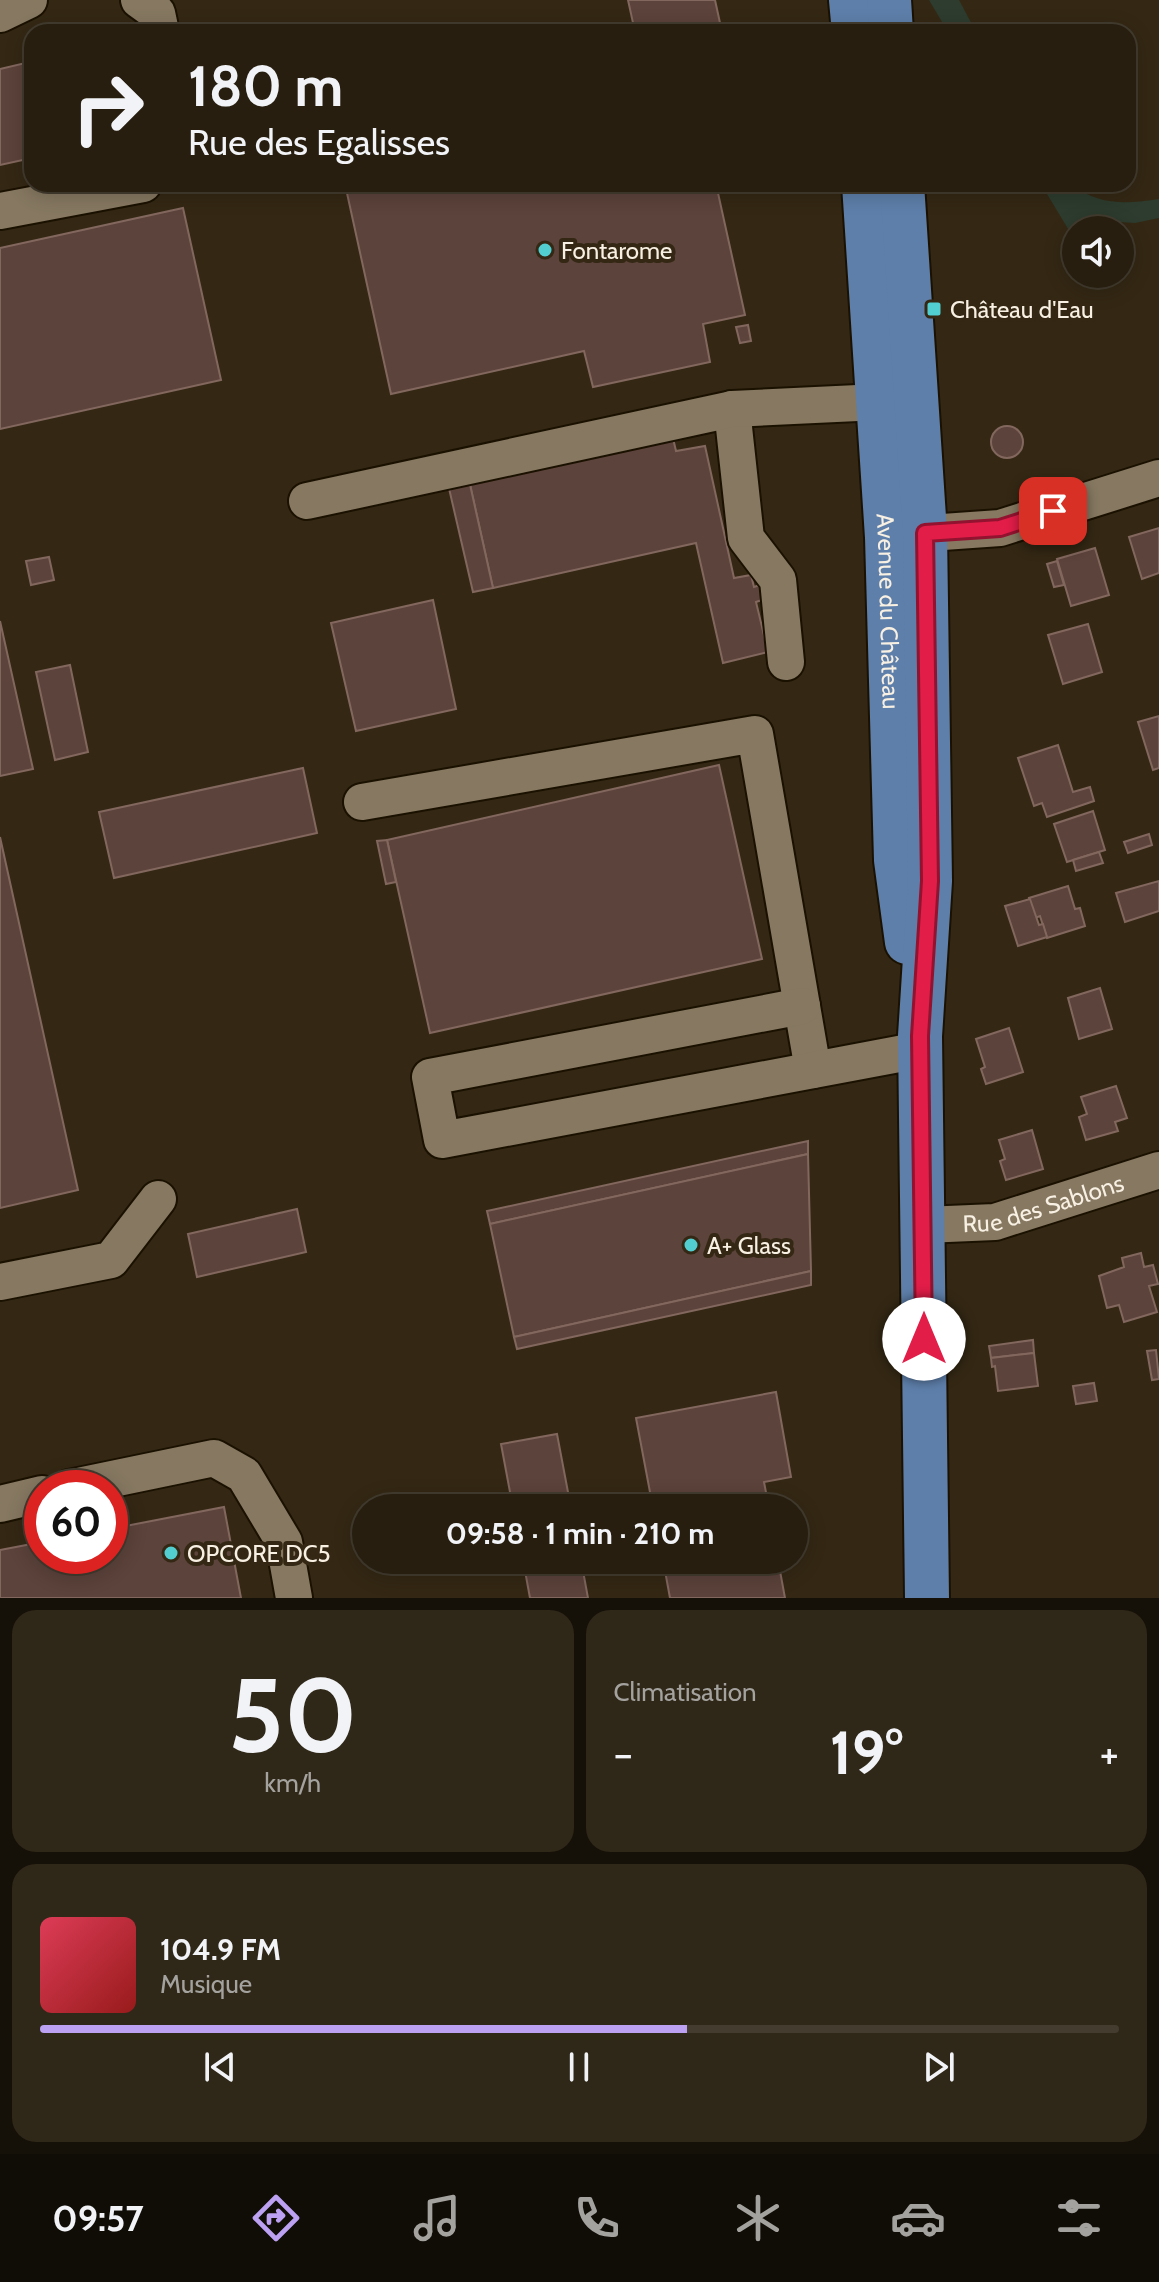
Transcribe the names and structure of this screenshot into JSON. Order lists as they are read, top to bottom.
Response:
{
  "streets": {
    "main road": ["Avenue du Château"],
    "street": ["Rue des Sablons"]
  },
  "crossings": [
    ["Avenue du Château", "Rue des Sablons"]
  ],
  "places": {
    "other": ["Fontarome", "A+ Glass", "OPCORE DC5"],
    "transit": ["Château d'Eau"]
  },
  "page": {
    "turn": ["180 m", "Rue des Egalisses"],
    "limit": "60",
    "trip": "09:58 · 1 min · 210 m",
    "tile": [
      ["50", "km/h"],
      "Climatisation"
    ],
    "heat": ["−", "19°", "+"],
    "song": ["104.9 FM", "Musique"],
    "tabs": "09:57"
  }
}
